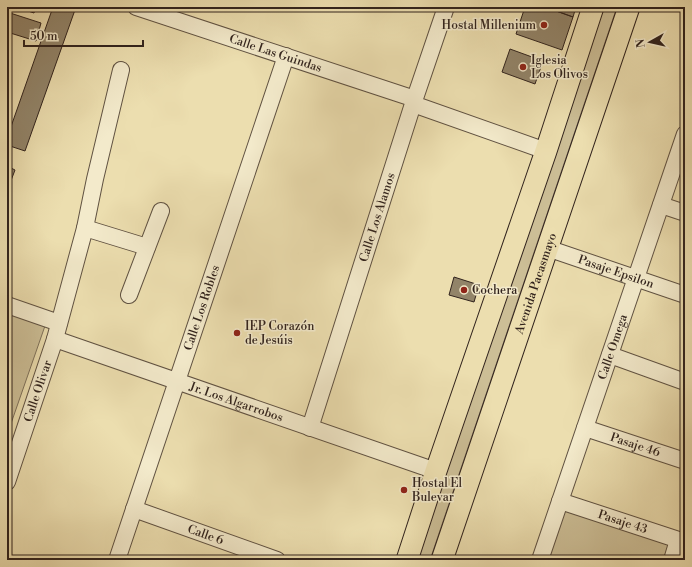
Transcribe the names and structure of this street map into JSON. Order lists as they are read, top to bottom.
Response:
{
  "streets": {
    "main road": ["Avenida Pacasmayo"],
    "street": [
      "Calle Las Guindas",
      "Calle Los Alamos",
      "Pasaje Epsilon",
      "Calle Los Robles",
      "Calle Omega",
      "Calle Olivar",
      "Jr. Los Algarrobos",
      "Pasaje 46",
      "Pasaje 43",
      "Calle 6"
    ]
  },
  "crossings": [
    ["Calle Las Guindas", "Calle Los Alamos"],
    ["Calle Las Guindas", "Calle Los Robles"],
    ["Calle Los Alamos", "Jr. Los Algarrobos"],
    ["Pasaje Epsilon", "Avenida Pacasmayo"],
    ["Pasaje Epsilon", "Calle Omega"],
    ["Calle Los Robles", "Jr. Los Algarrobos"],
    ["Calle Los Robles", "Calle 6"],
    ["Calle Omega", "Pasaje 46"],
    ["Calle Omega", "Pasaje 43"],
    ["Calle Olivar", "Jr. Los Algarrobos"]
  ],
  "places": [
    "Hostal Millenium",
    "Iglesia Los Olivos",
    "Cochera",
    "IEP Corazón de Jesúis",
    "Hostal El Bulevar"
  ],
  "scale_bar": "50 m",
  "north": "left"
}
